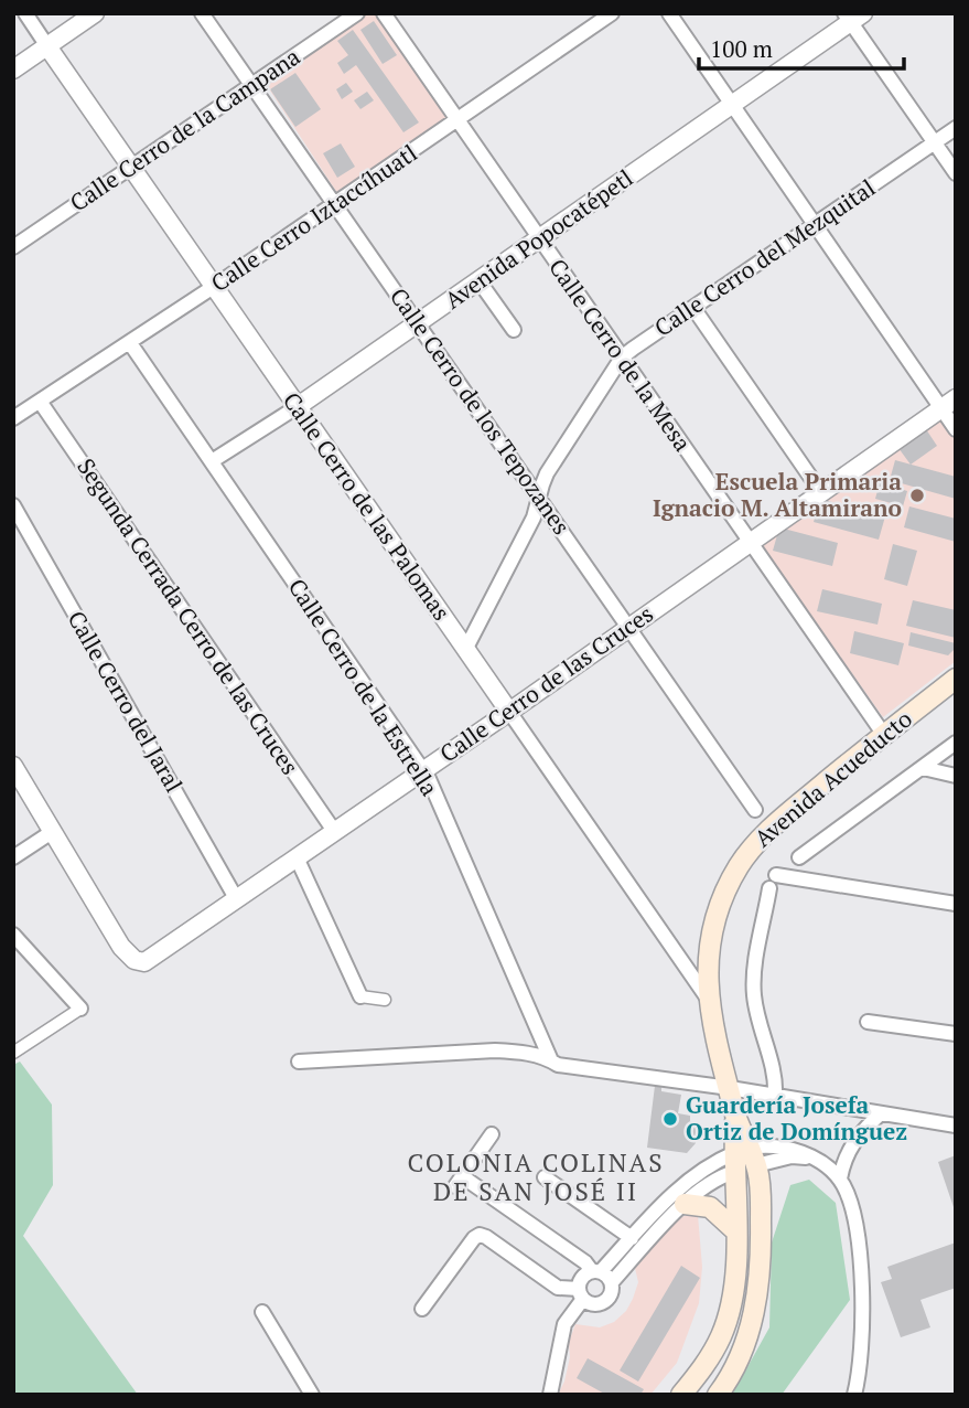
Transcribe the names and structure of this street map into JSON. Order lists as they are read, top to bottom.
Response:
{
  "streets": {
    "main road": ["Avenida Acueducto"],
    "street": [
      "Calle Cerro de la Campana",
      "Calle Cerro Iztaccíhuatl",
      "Avenida Popocatépetl",
      "Calle Cerro del Mezquital",
      "Calle Cerro de la Mesa",
      "Calle Cerro de los Tepozanes",
      "Calle Cerro de las Palomas",
      "Segunda Cerrada Cerro de las Cruces",
      "Calle Cerro de las Cruces",
      "Calle Cerro de la Estrella",
      "Calle Cerro del Jaral"
    ]
  },
  "crossings": [
    ["Calle Cerro de la Campana", "Calle Cerro de los Tepozanes"],
    ["Calle Cerro de la Campana", "Calle Cerro de las Palomas"],
    ["Calle Cerro Iztaccíhuatl", "Calle Cerro de la Mesa"],
    ["Calle Cerro Iztaccíhuatl", "Calle Cerro de los Tepozanes"],
    ["Calle Cerro Iztaccíhuatl", "Calle Cerro de las Palomas"],
    ["Calle Cerro Iztaccíhuatl", "Segunda Cerrada Cerro de las Cruces"],
    ["Calle Cerro Iztaccíhuatl", "Calle Cerro de la Estrella"],
    ["Avenida Popocatépetl", "Calle Cerro de la Mesa"],
    ["Avenida Popocatépetl", "Calle Cerro de los Tepozanes"],
    ["Avenida Popocatépetl", "Calle Cerro de las Palomas"],
    ["Avenida Popocatépetl", "Calle Cerro de la Estrella"],
    ["Calle Cerro del Mezquital", "Calle Cerro de la Mesa"],
    ["Calle Cerro del Mezquital", "Calle Cerro de los Tepozanes"],
    ["Calle Cerro del Mezquital", "Calle Cerro de las Palomas"],
    ["Calle Cerro de la Mesa", "Calle Cerro de las Cruces"],
    ["Calle Cerro de la Mesa", "Avenida Acueducto"],
    ["Calle Cerro de los Tepozanes", "Calle Cerro de las Cruces"],
    ["Calle Cerro de las Palomas", "Calle Cerro de las Cruces"],
    ["Calle Cerro de las Palomas", "Avenida Acueducto"],
    ["Segunda Cerrada Cerro de las Cruces", "Calle Cerro de las Cruces"],
    ["Calle Cerro de las Cruces", "Calle Cerro de la Estrella"],
    ["Calle Cerro de las Cruces", "Calle Cerro del Jaral"]
  ],
  "districts": ["COLONIA COLINAS DE SAN JOSÉ II"],
  "places": ["Escuela Primaria Ignacio M. Altamirano", "Guardería Josefa Ortiz de Domínguez"],
  "scale_bar": "100 m"
}
